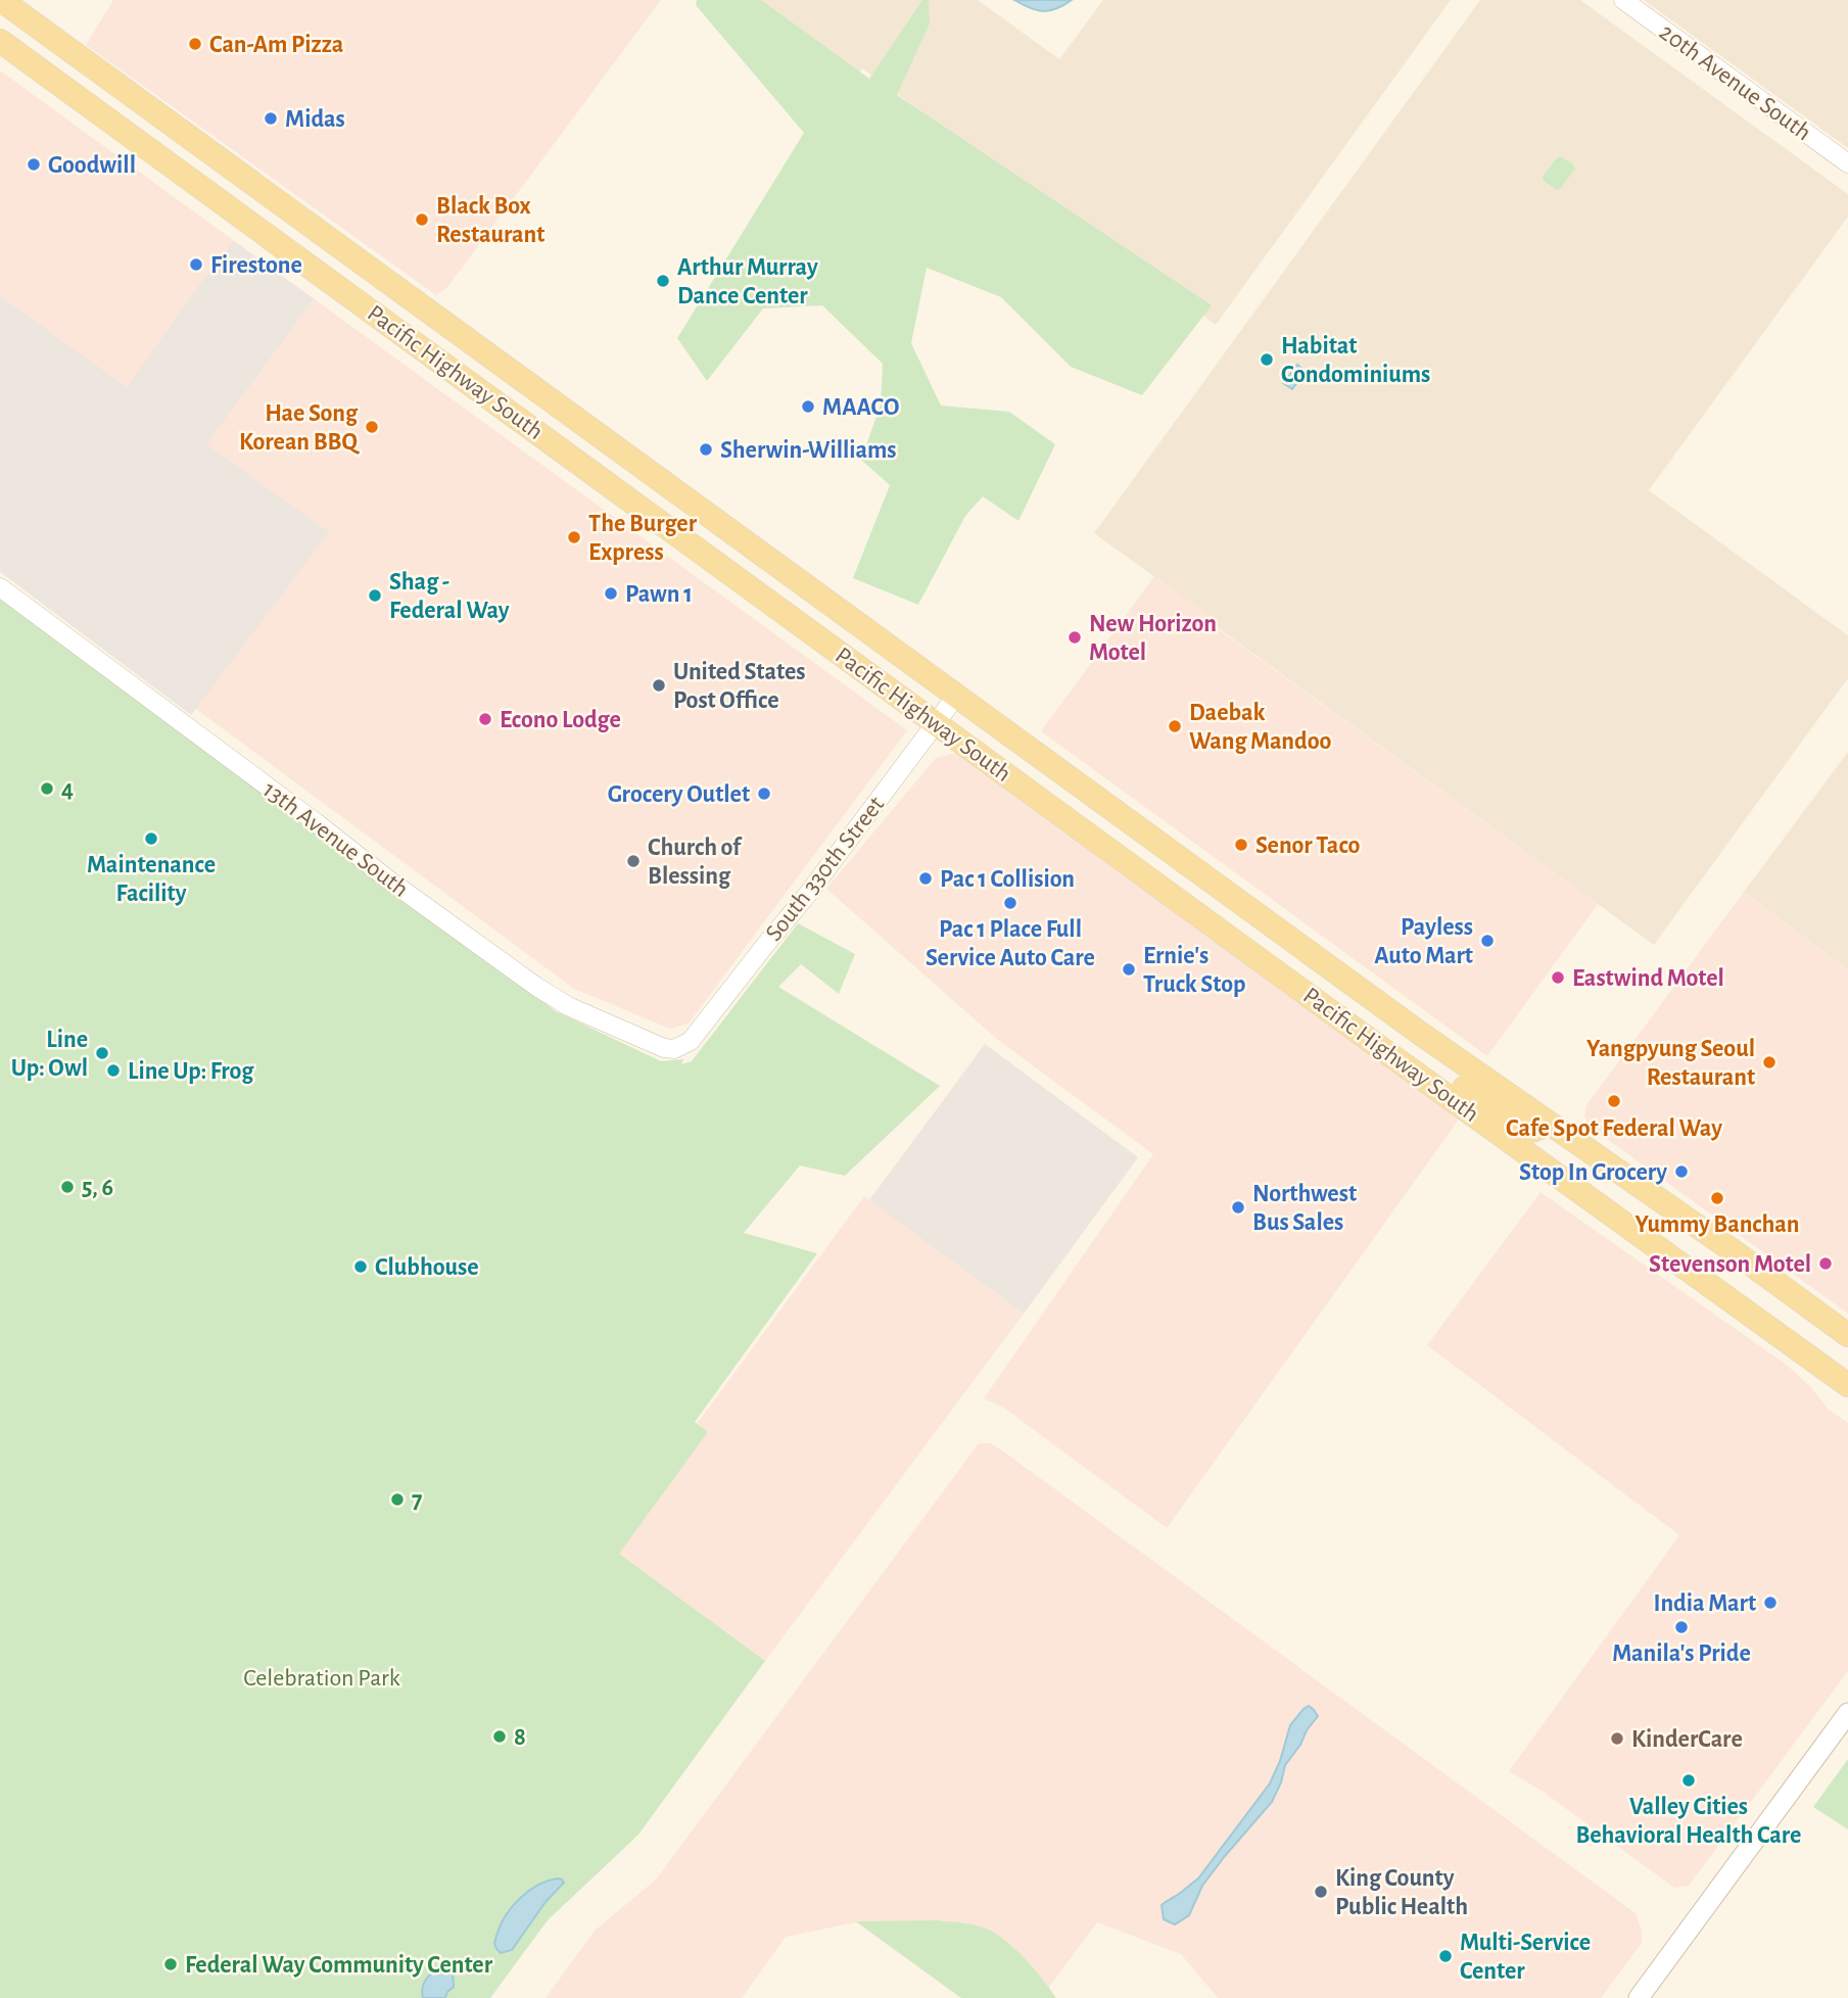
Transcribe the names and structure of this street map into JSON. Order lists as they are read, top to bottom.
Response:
{
  "streets": {
    "main road": ["Pacific Highway South"],
    "street": ["20th Avenue South", "13th Avenue South", "South 330th Street"]
  },
  "crossings": [
    ["Pacific Highway South", "South 330th Street"],
    ["13th Avenue South", "South 330th Street"]
  ],
  "parks": ["Celebration Park"],
  "places": [
    "Can-Am Pizza",
    "Midas",
    "Goodwill",
    "Black Box Restaurant",
    "Firestone",
    "Arthur Murray Dance Center",
    "Habitat Condominiums",
    "MAACO",
    "Hae Song Korean BBQ",
    "Sherwin-Williams",
    "The Burger Express",
    "Pawn 1",
    "Shag - Federal Way",
    "New Horizon Motel",
    "United States Post Office",
    "Econo Lodge",
    "Daebak Wang Mandoo",
    "4",
    "Grocery Outlet",
    "Maintenance Facility",
    "Senor Taco",
    "Church of Blessing",
    "Pac 1 Collision",
    "Pac 1 Place Full Service Auto Care",
    "Payless Auto Mart",
    "Ernie's Truck Stop",
    "Eastwind Motel",
    "Line Up: Owl",
    "Yangpyung Seoul Restaurant",
    "Line Up: Frog",
    "Cafe Spot Federal Way",
    "Stop In Grocery",
    "5, 6",
    "Yummy Banchan",
    "Northwest Bus Sales",
    "Stevenson Motel",
    "Clubhouse",
    "7",
    "India Mart",
    "Manila's Pride",
    "8",
    "KinderCare",
    "Valley Cities Behavioral Health Care",
    "King County Public Health",
    "Multi-Service Center",
    "Federal Way Community Center"
  ]
}
